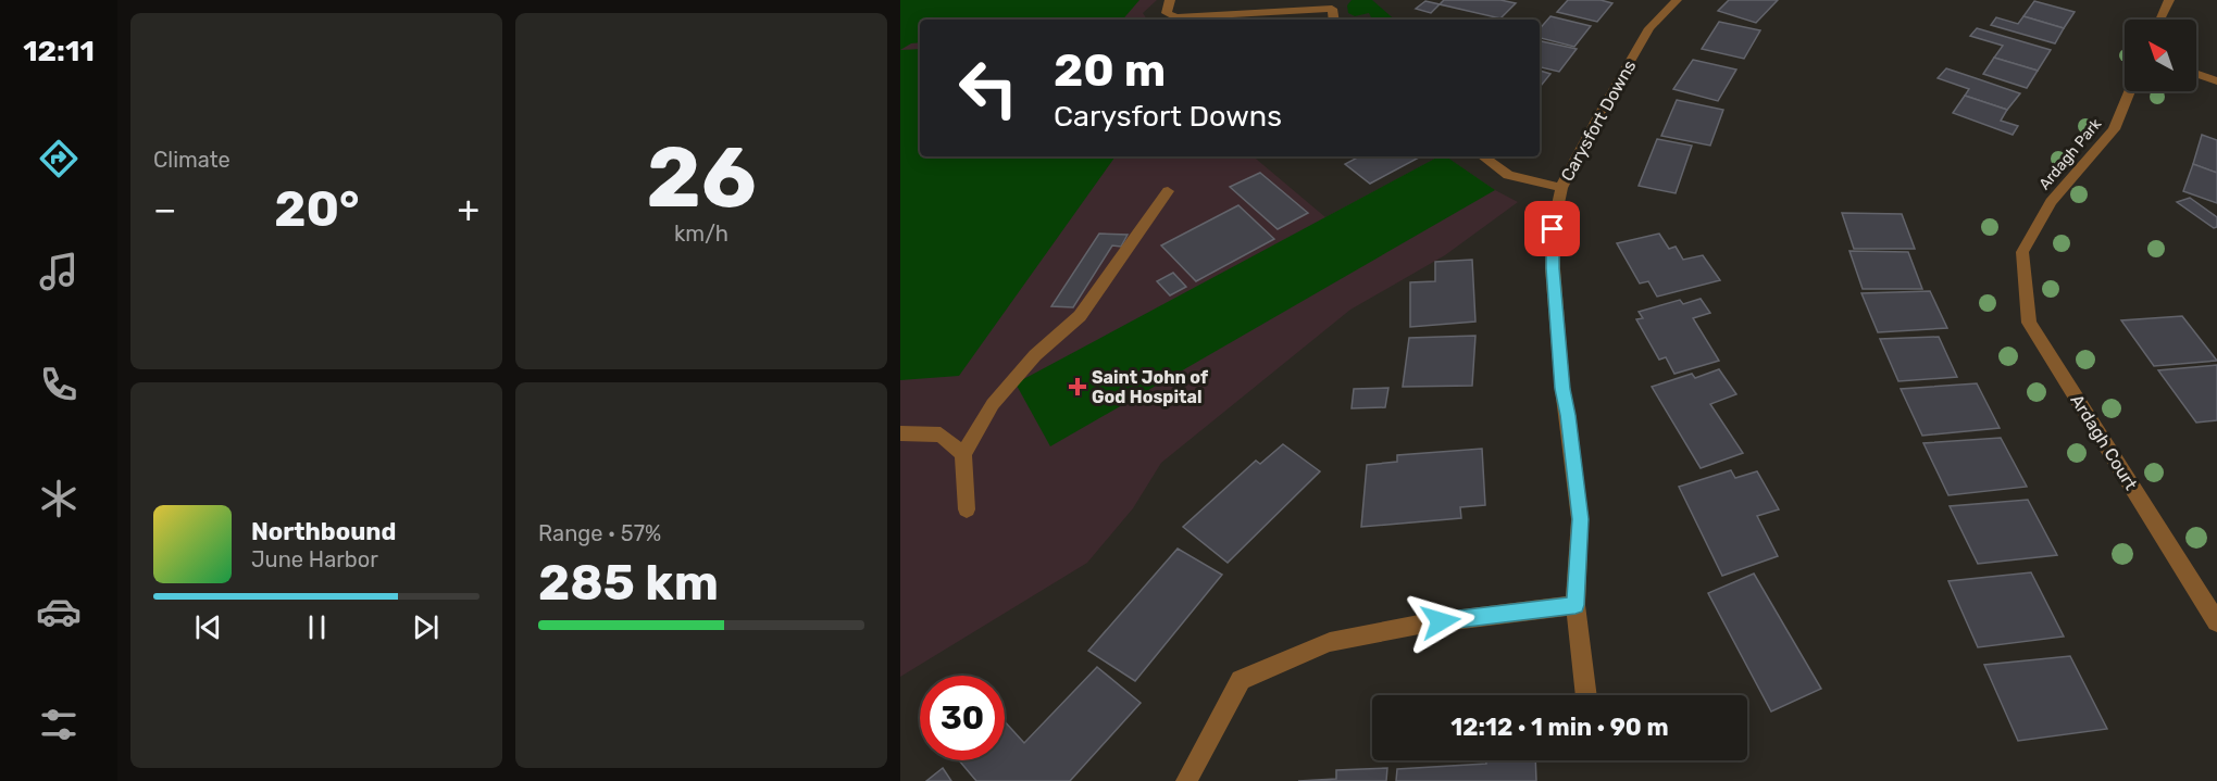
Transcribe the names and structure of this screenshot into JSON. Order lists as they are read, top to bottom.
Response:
{
  "streets": {
    "street": ["Carysfort Downs", "Ardagh Park", "Ardagh Court"]
  },
  "crossings": [
    ["Ardagh Park", "Ardagh Court"]
  ],
  "places": {
    "health": ["Saint John of God Hospital"]
  },
  "north": "top left",
  "page": {
    "tabs": "12:11",
    "tile": [
      "Climate",
      ["26", "km/h"],
      ["Range · 57%", "285 km"]
    ],
    "turn": ["20 m", "Carysfort Downs"],
    "heat": ["−", "20°", "+"],
    "song": ["Northbound", "June Harbor"],
    "limit": "30",
    "trip": "12:12 · 1 min · 90 m"
  }
}
